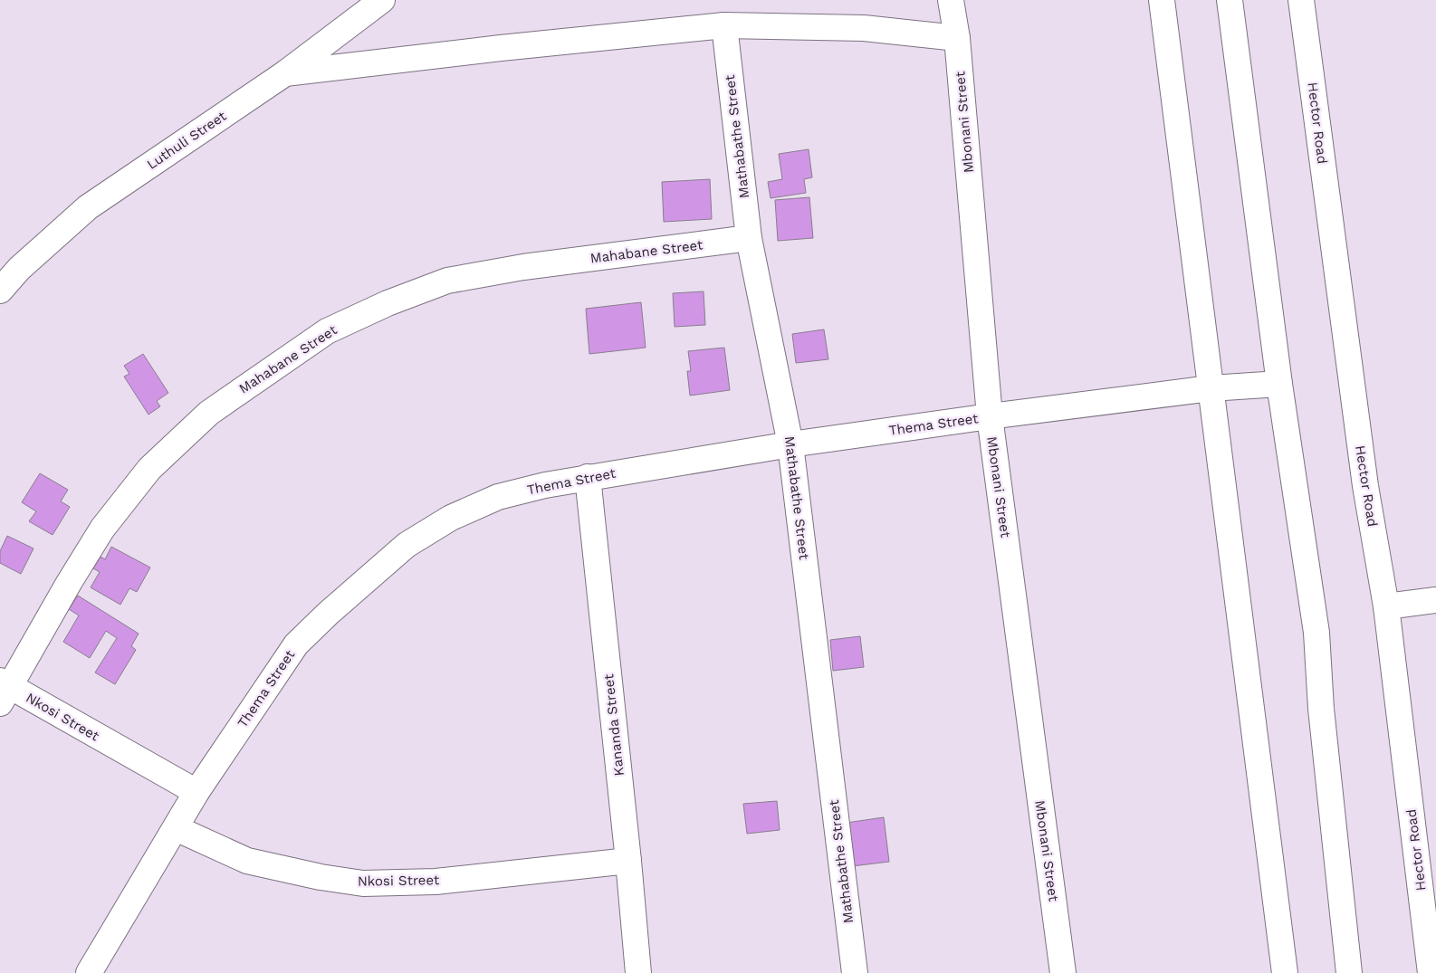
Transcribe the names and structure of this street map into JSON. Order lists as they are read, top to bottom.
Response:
{
  "streets": {
    "street": [
      "Mbonani Street",
      "Hector Road",
      "Mathabathe Street",
      "Luthuli Street",
      "Mahabane Street",
      "Thema Street",
      "Nkosi Street",
      "Kananda Street"
    ]
  },
  "crossings": [
    ["Mbonani Street", "Thema Street"],
    ["Mathabathe Street", "Mahabane Street"],
    ["Mathabathe Street", "Thema Street"],
    ["Mahabane Street", "Nkosi Street"],
    ["Thema Street", "Nkosi Street"],
    ["Thema Street", "Kananda Street"],
    ["Nkosi Street", "Kananda Street"]
  ]
}
